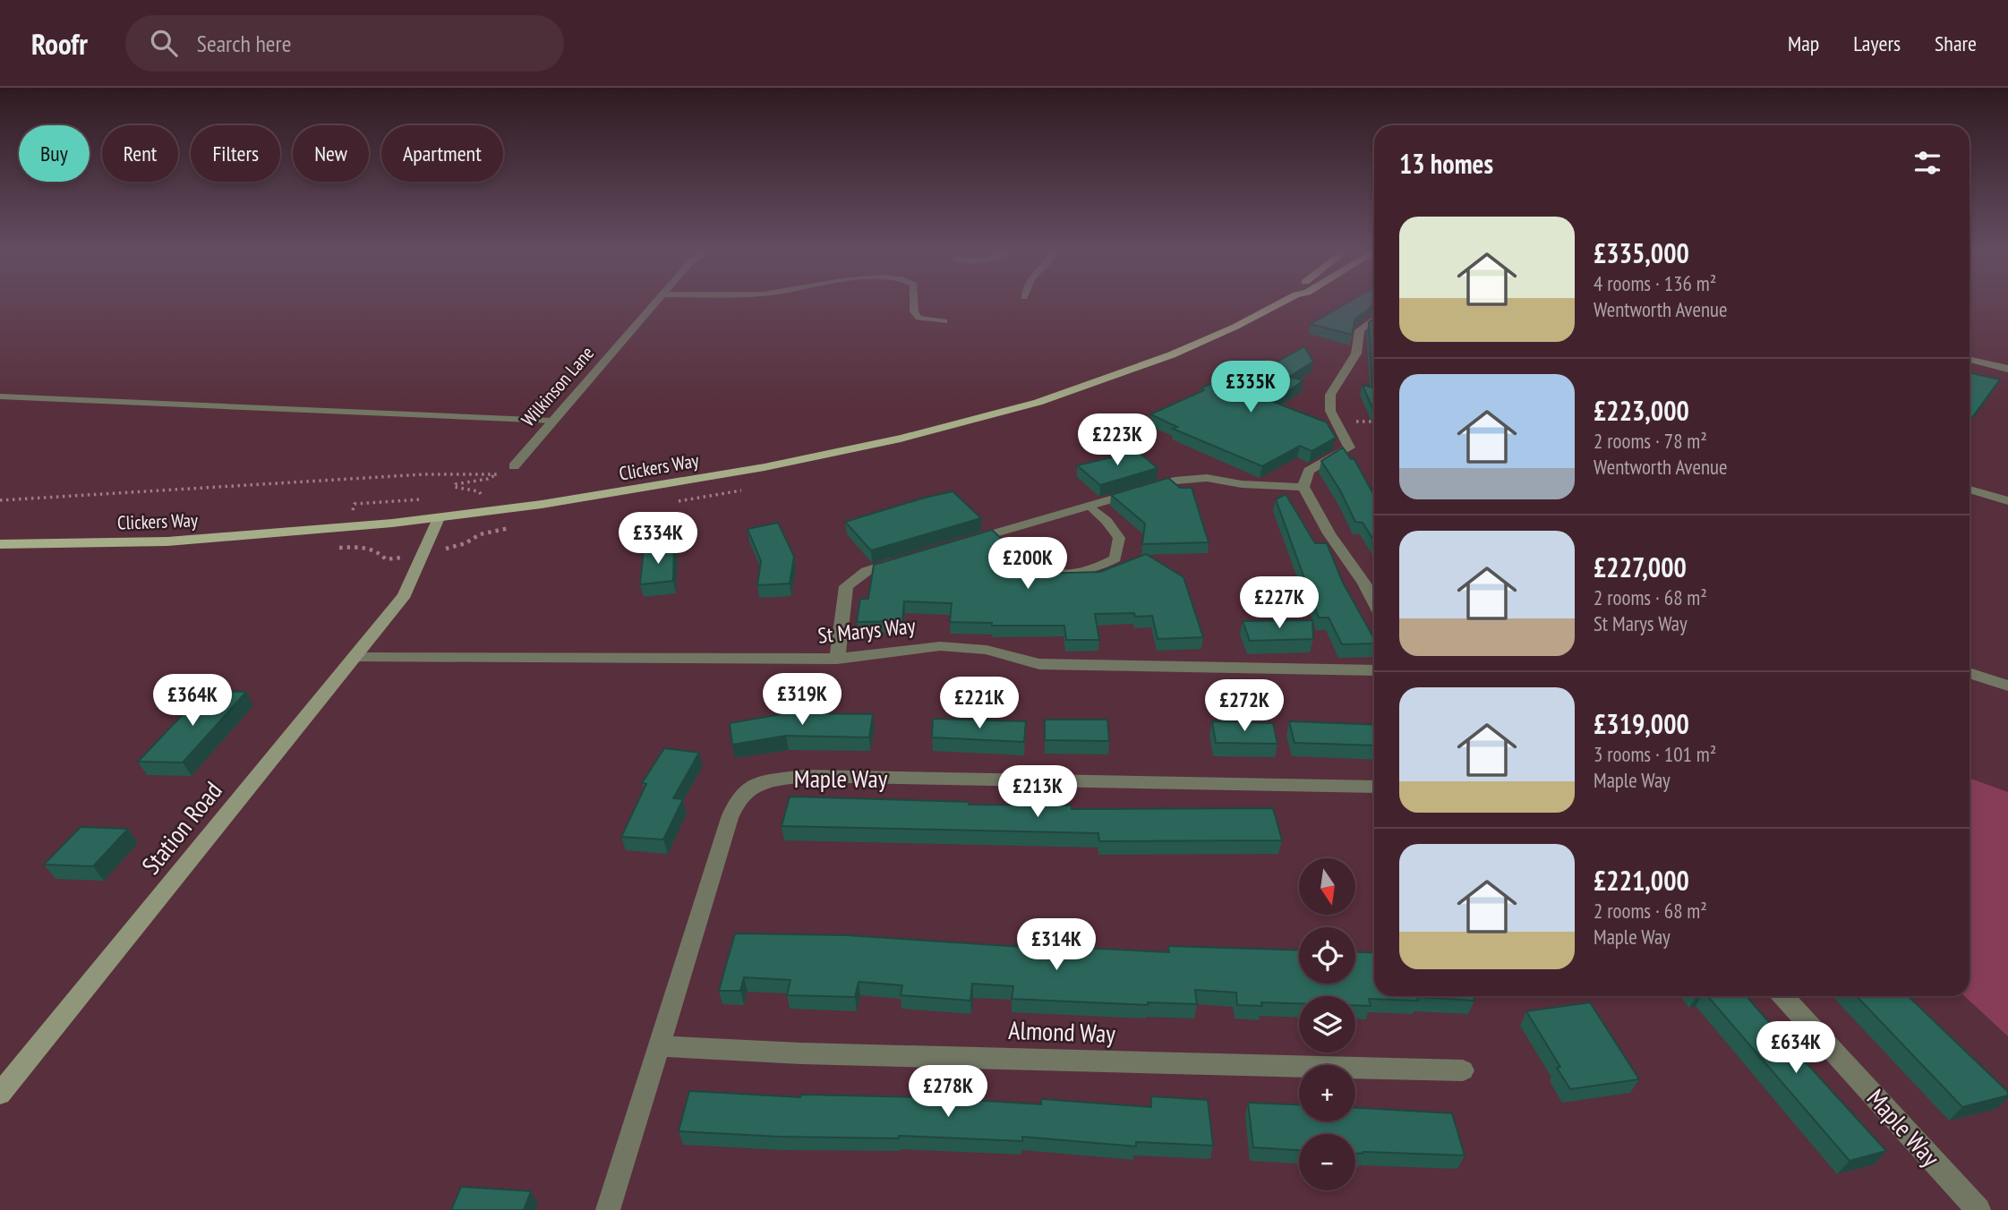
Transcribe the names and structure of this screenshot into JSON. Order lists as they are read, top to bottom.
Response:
{
  "streets": {
    "main road": ["Clickers Way"],
    "street": [
      "Wilkinson Lane",
      "St Marys Way",
      "Maple Way",
      "Station Road",
      "Almond Way"
    ]
  },
  "crossings": [
    ["Clickers Way", "Station Road"],
    ["St Marys Way", "Station Road"],
    ["Maple Way", "Almond Way"]
  ],
  "north": "bottom",
  "page": {
    "header": "Roofr",
    "search": "Search here",
    "nav": ["Map", "Layers", "Share"],
    "chip": [
      "Buy",
      "Rent",
      "Filters",
      "New",
      "Apartment"
    ],
    "heading": "13 homes",
    "list": [
      {
        "name": "£335,000",
        "note": "4 rooms · 136 m² · Wentworth Avenue"
      },
      {
        "name": "£223,000",
        "note": "2 rooms · 78 m² · Wentworth Avenue"
      },
      {
        "name": "£227,000",
        "note": "2 rooms · 68 m² · St Marys Way"
      },
      {
        "name": "£319,000",
        "note": "3 rooms · 101 m² · Maple Way"
      },
      {
        "name": "£221,000",
        "note": "2 rooms · 68 m² · Maple Way"
      }
    ],
    "price": [
      "£335K",
      "£223K",
      "£334K",
      "£200K",
      "£227K",
      "£319K",
      "£364K",
      "£221K",
      "£272K",
      "£213K",
      "£314K",
      "£634K",
      "£278K"
    ],
    "map_buttons": ["+", "−"]
  }
}
